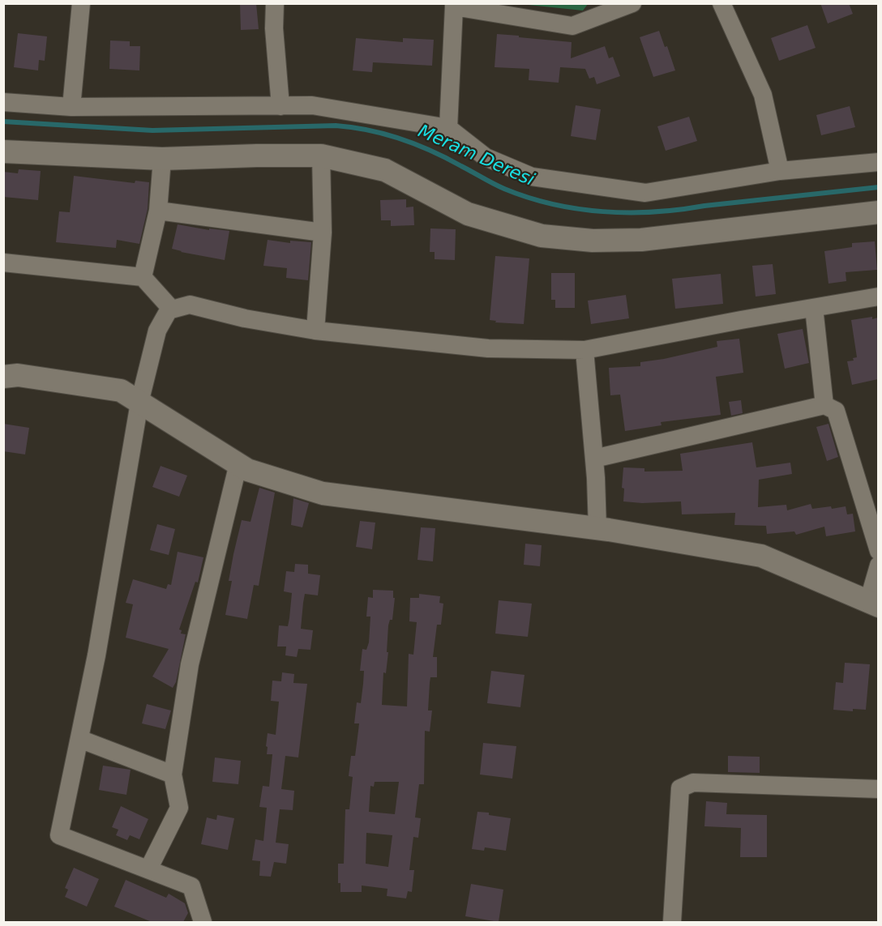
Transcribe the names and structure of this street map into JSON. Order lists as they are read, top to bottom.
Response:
{
  "water": ["Meram Deresi"]
}
